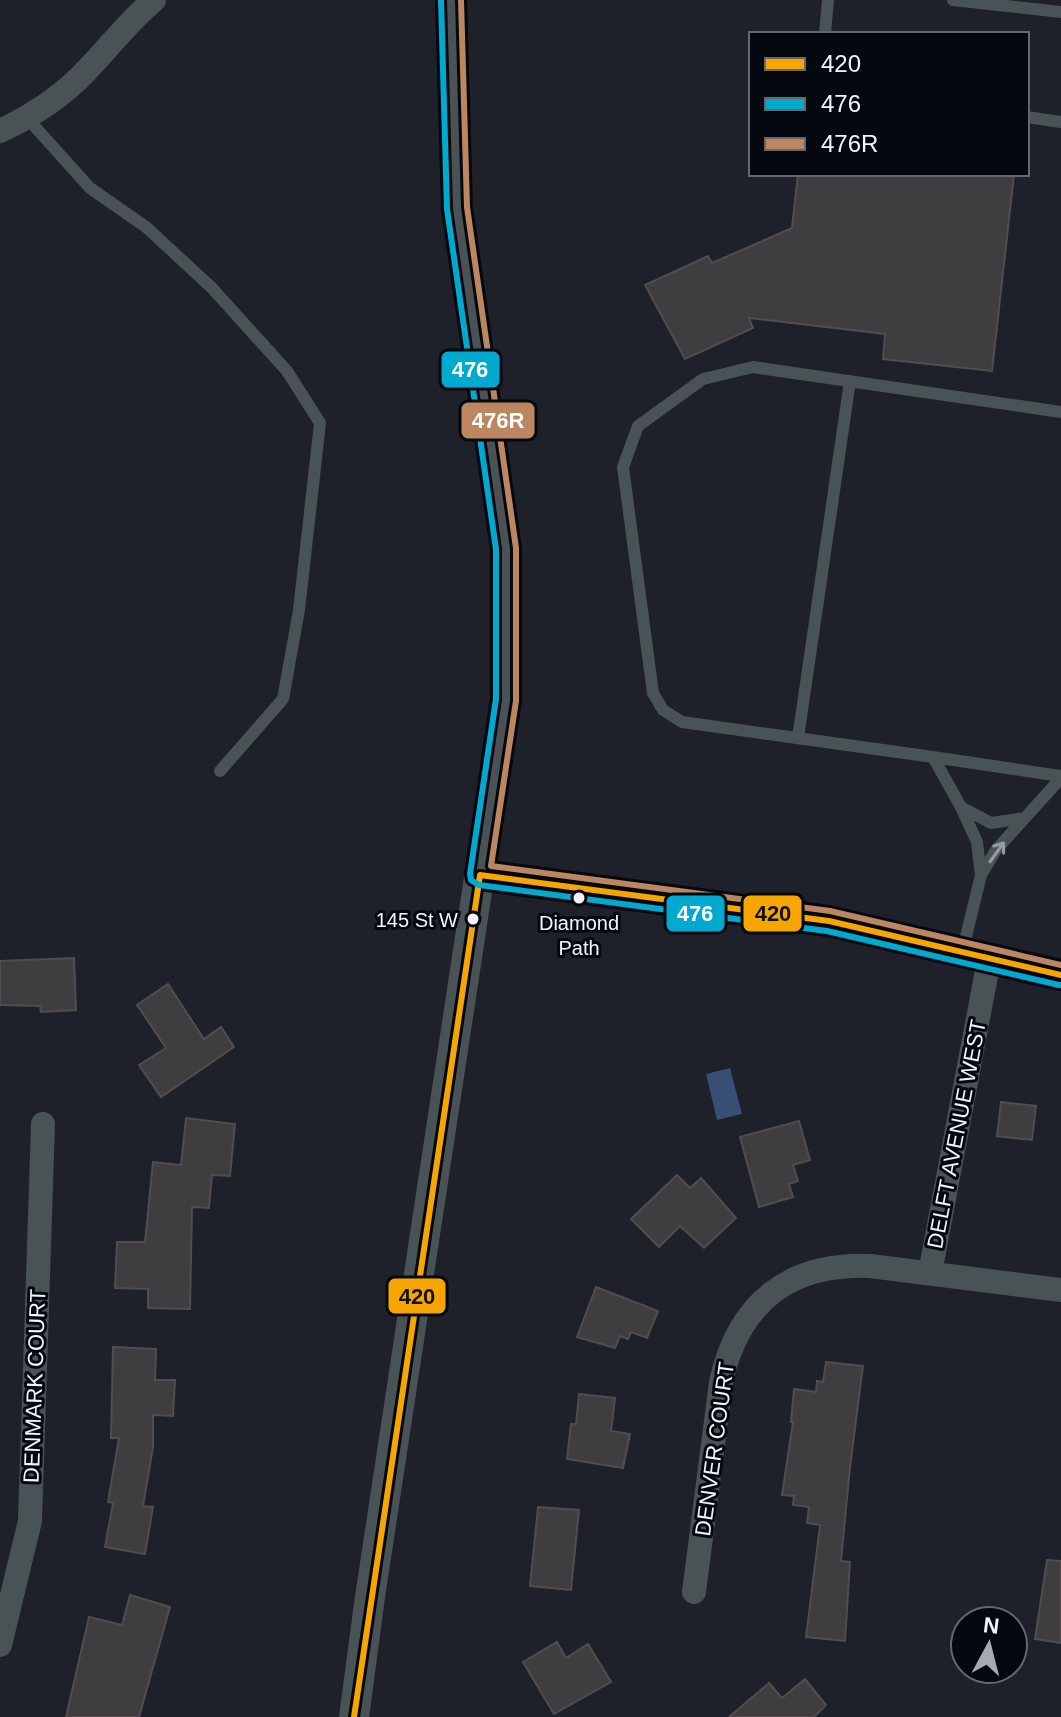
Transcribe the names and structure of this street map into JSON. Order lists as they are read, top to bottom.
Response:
{
  "streets": {
    "street": ["DELFT AVENUE WEST", "DENMARK COURT", "DENVER COURT"]
  },
  "crossings": [
    ["DELFT AVENUE WEST", "DENVER COURT"]
  ],
  "places": ["Diamond Path", "145 St W"],
  "lines": ["transit line 476", "transit line 476R", "transit line 420"],
  "legend": ["420", "476", "476R"],
  "north": "top"
}
